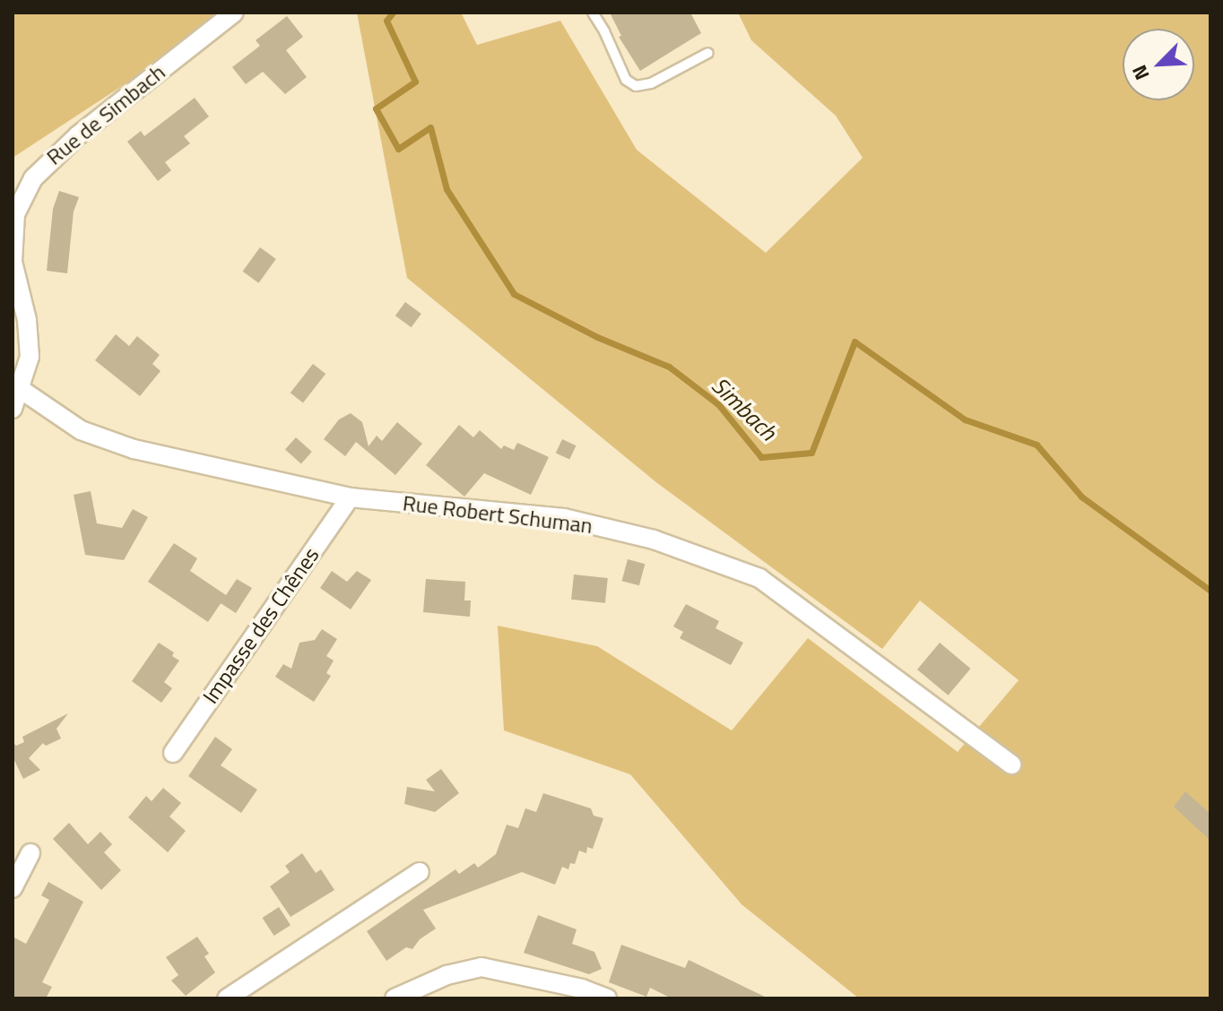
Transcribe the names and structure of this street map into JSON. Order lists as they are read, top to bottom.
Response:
{
  "streets": {
    "street": ["Rue de Simbach", "Rue Robert Schuman", "Impasse des Chênes"]
  },
  "crossings": [
    ["Rue de Simbach", "Rue Robert Schuman"],
    ["Rue Robert Schuman", "Impasse des Chênes"]
  ],
  "water": ["Simbach"],
  "north": "bottom left"
}
